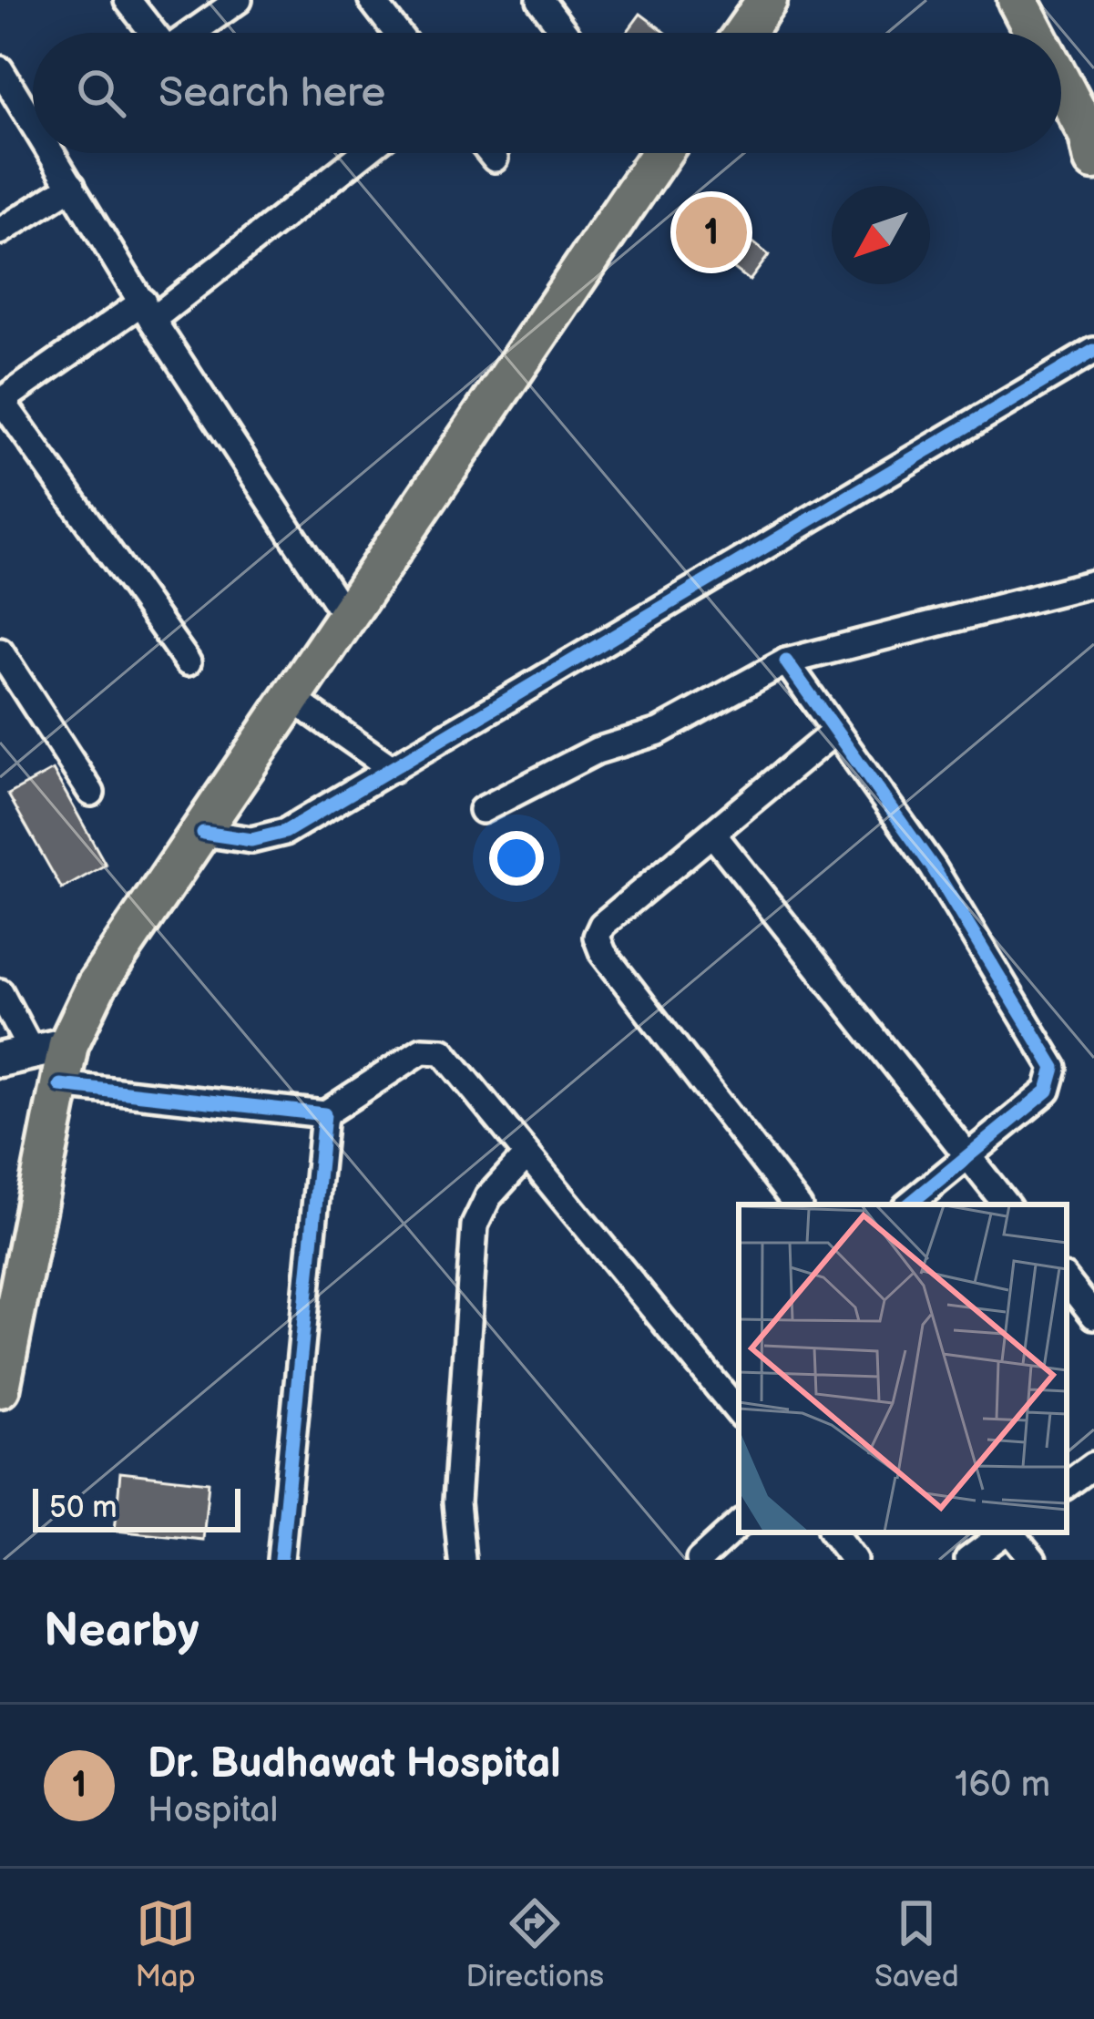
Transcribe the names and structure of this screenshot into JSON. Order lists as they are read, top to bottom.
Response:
{
  "scale_bar": "50 m",
  "north": "bottom left",
  "page": {
    "search": "Search here",
    "pins": "1",
    "scale": "50 m",
    "heading": "Nearby",
    "list": [
      {
        "mark": "1",
        "name": "Dr. Budhawat Hospital",
        "note": "Hospital",
        "value": "160 m"
      }
    ],
    "nav": ["Map", "Directions", "Saved"]
  }
}
